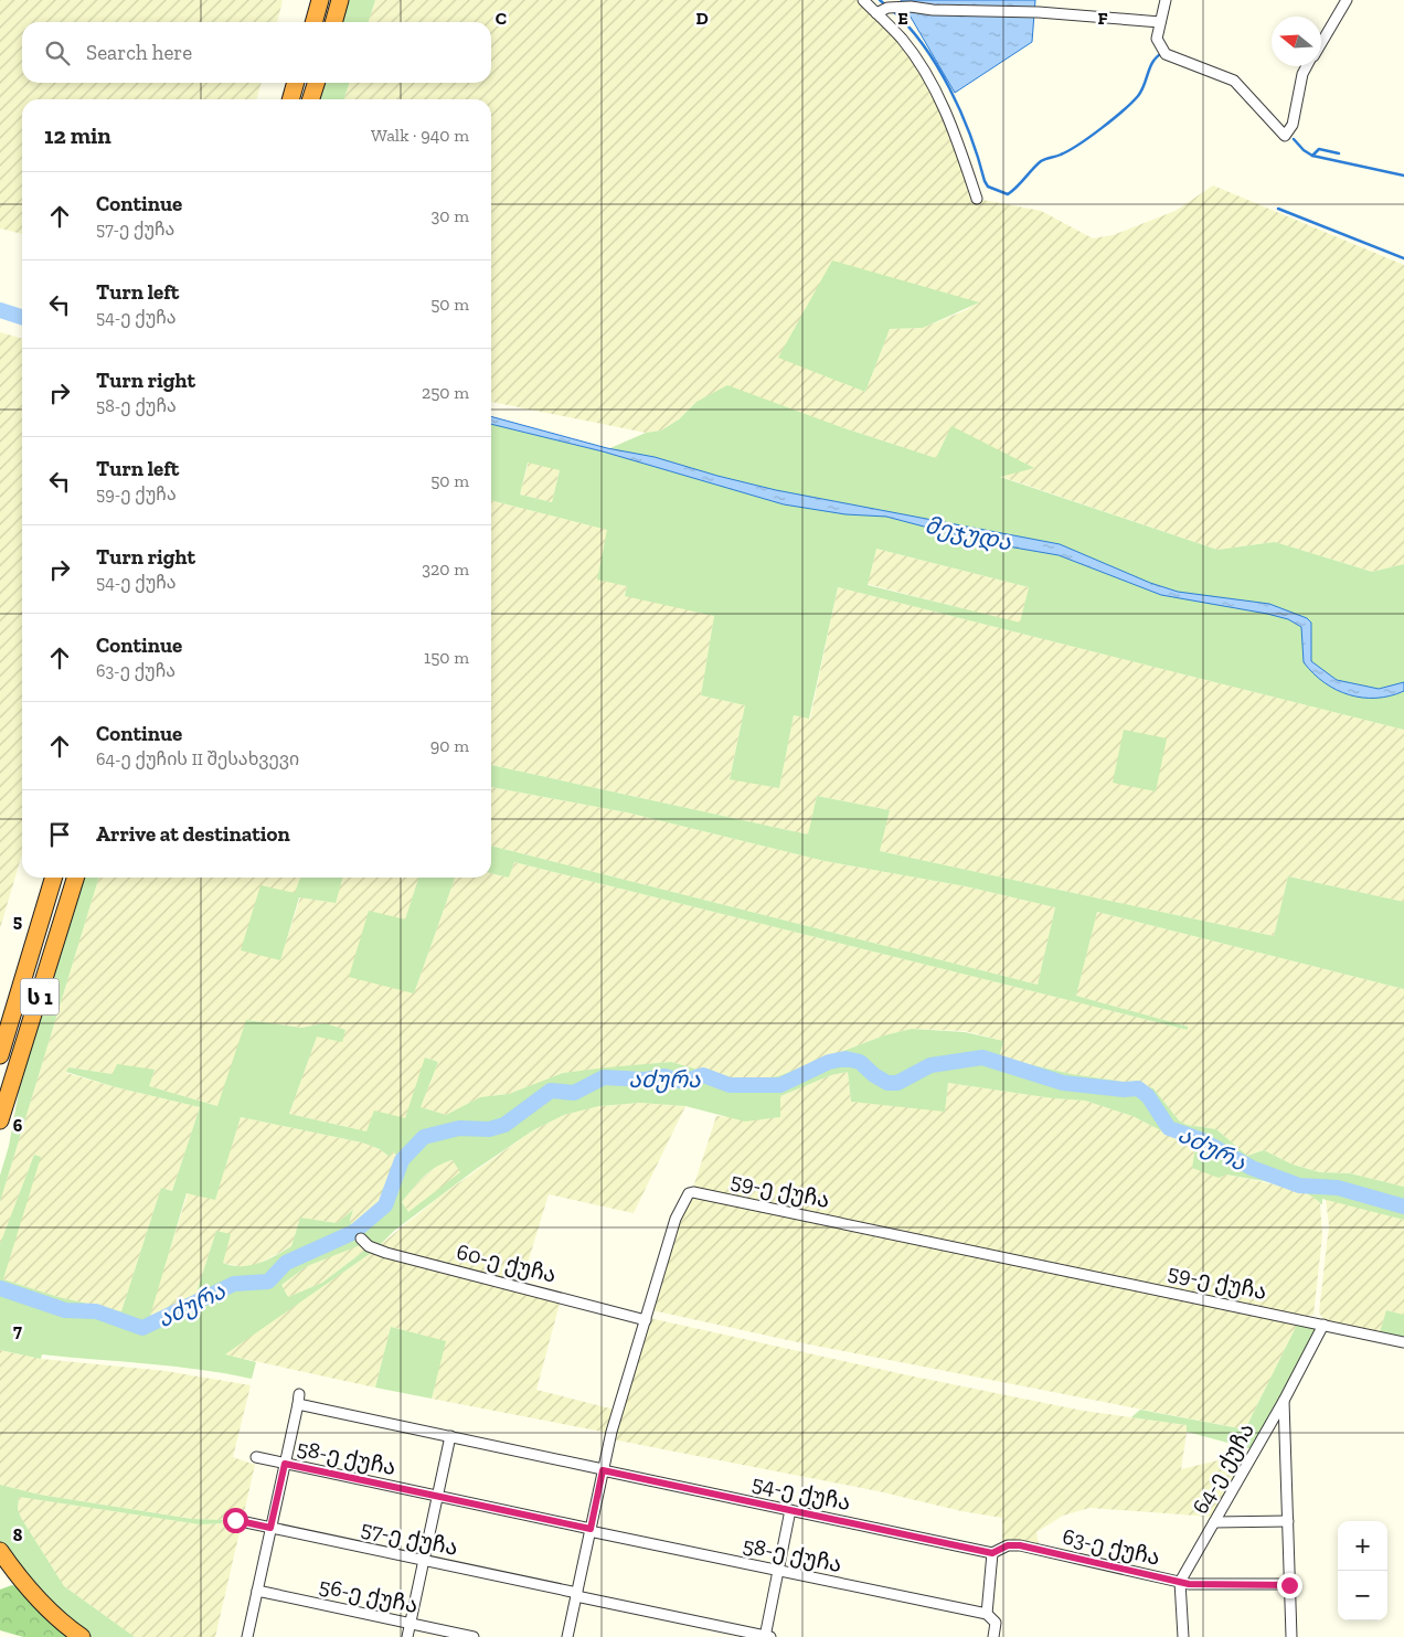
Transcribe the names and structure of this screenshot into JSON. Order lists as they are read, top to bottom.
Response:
{
  "streets": {
    "highway": ["ს 1"],
    "street": [
      "59-ე ქუჩა",
      "60-ე ქუჩა",
      "58-ე ქუჩა",
      "64-ე ქუჩა",
      "54-ე ქუჩა",
      "57-ე ქუჩა",
      "63-ე ქუჩა",
      "56-ე ქუჩა"
    ]
  },
  "crossings": [
    ["59-ე ქუჩა", "60-ე ქუჩა"],
    ["59-ე ქუჩა", "58-ე ქუჩა"],
    ["59-ე ქუჩა", "64-ე ქუჩა"],
    ["59-ე ქუჩა", "54-ე ქუჩა"],
    ["59-ე ქუჩა", "57-ე ქუჩა"],
    ["58-ე ქუჩა", "54-ე ქუჩა"],
    ["64-ე ქუჩა", "63-ე ქუჩა"],
    ["54-ე ქუჩა", "57-ე ქუჩა"],
    ["54-ე ქუჩა", "63-ე ქუჩა"],
    ["54-ე ქუჩა", "56-ე ქუჩა"]
  ],
  "water": ["მეჯუდა", "აძურა"],
  "north": "left",
  "page": {
    "search": "Search here",
    "heading": ["12 min", "Walk · 940 m"],
    "list": [
      ["Continue", "57-ე ქუჩა", "30 m"],
      ["Turn left", "54-ე ქუჩა", "50 m"],
      ["Turn right", "58-ე ქუჩა", "250 m"],
      ["Turn left", "59-ე ქუჩა", "50 m"],
      ["Turn right", "54-ე ქუჩა", "320 m"],
      ["Continue", "63-ე ქუჩა", "150 m"],
      ["Continue", "64-ე ქუჩის II შესახვევი", "90 m"],
      "Arrive at destination"
    ],
    "map_buttons": ["+", "−"]
  },
  "grid": {
    "columns": [
      "C",
      "D",
      "E",
      "F"
    ],
    "rows": [
      "5",
      "6",
      "7",
      "8"
    ]
  }
}
